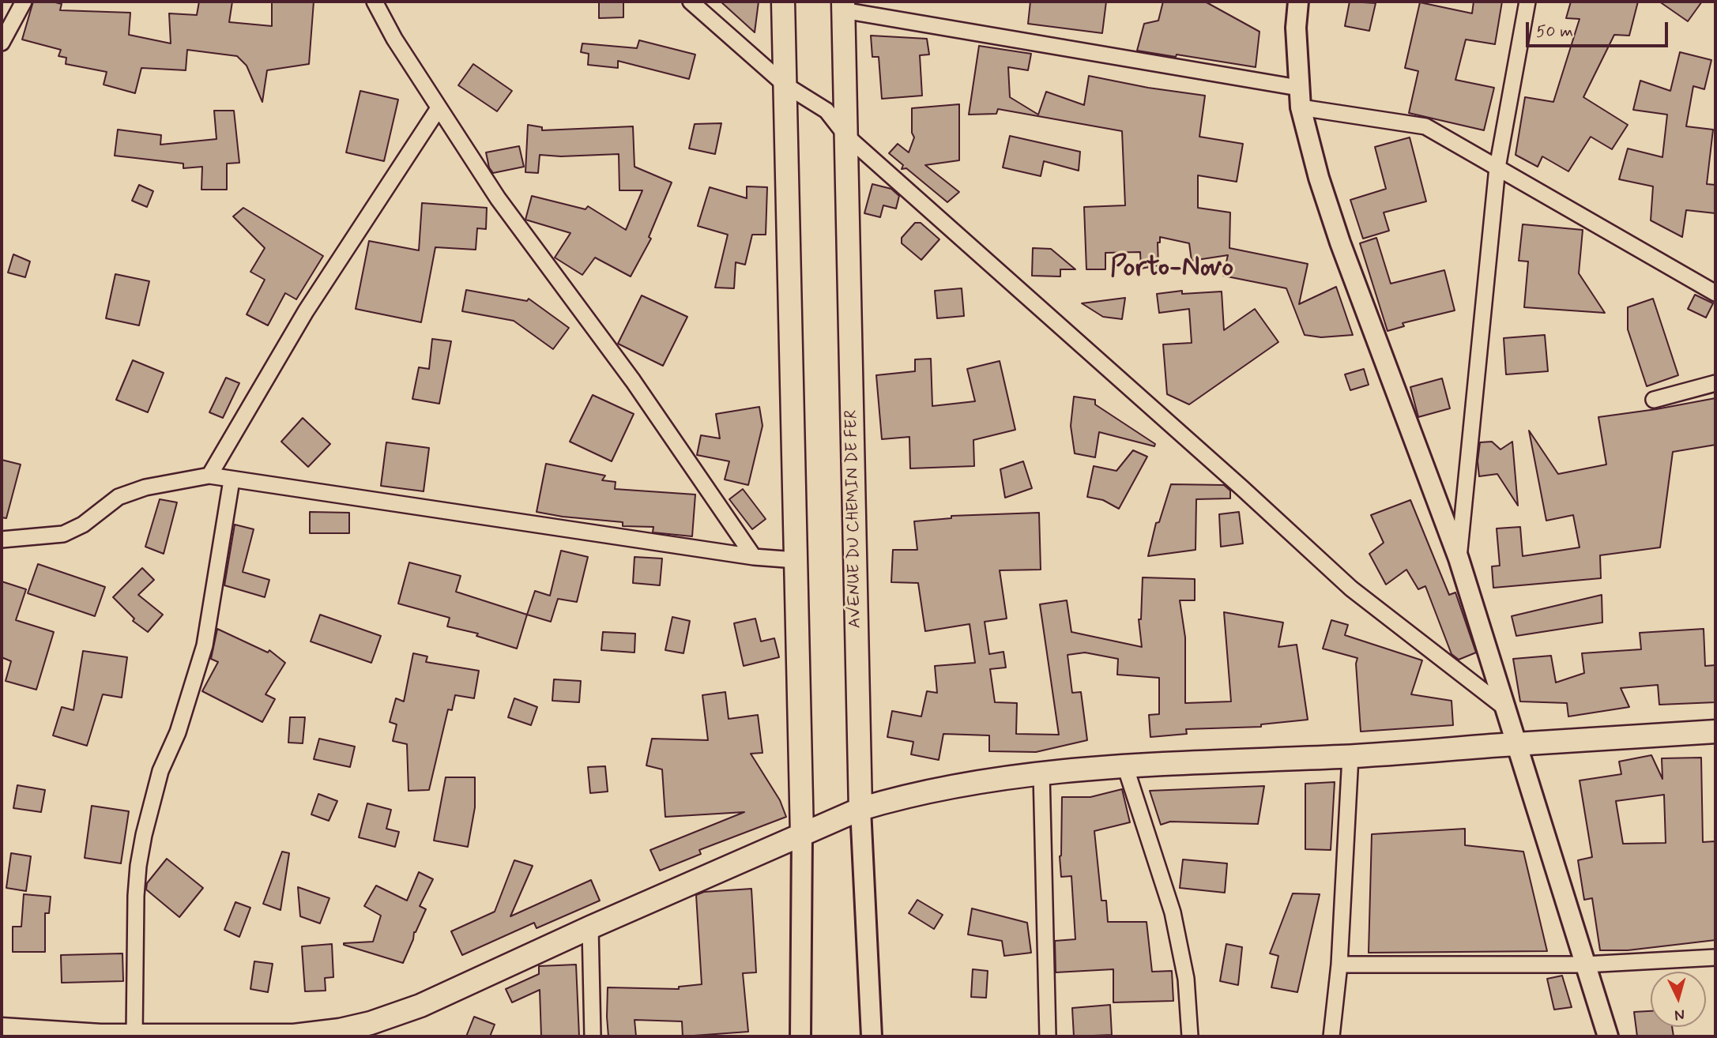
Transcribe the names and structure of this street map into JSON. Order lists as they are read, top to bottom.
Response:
{
  "streets": {
    "main road": ["AVENUE DU CHEMIN DE FER"]
  },
  "districts": ["Porto-Novo"],
  "scale_bar": "50 m",
  "north": "bottom"
}
